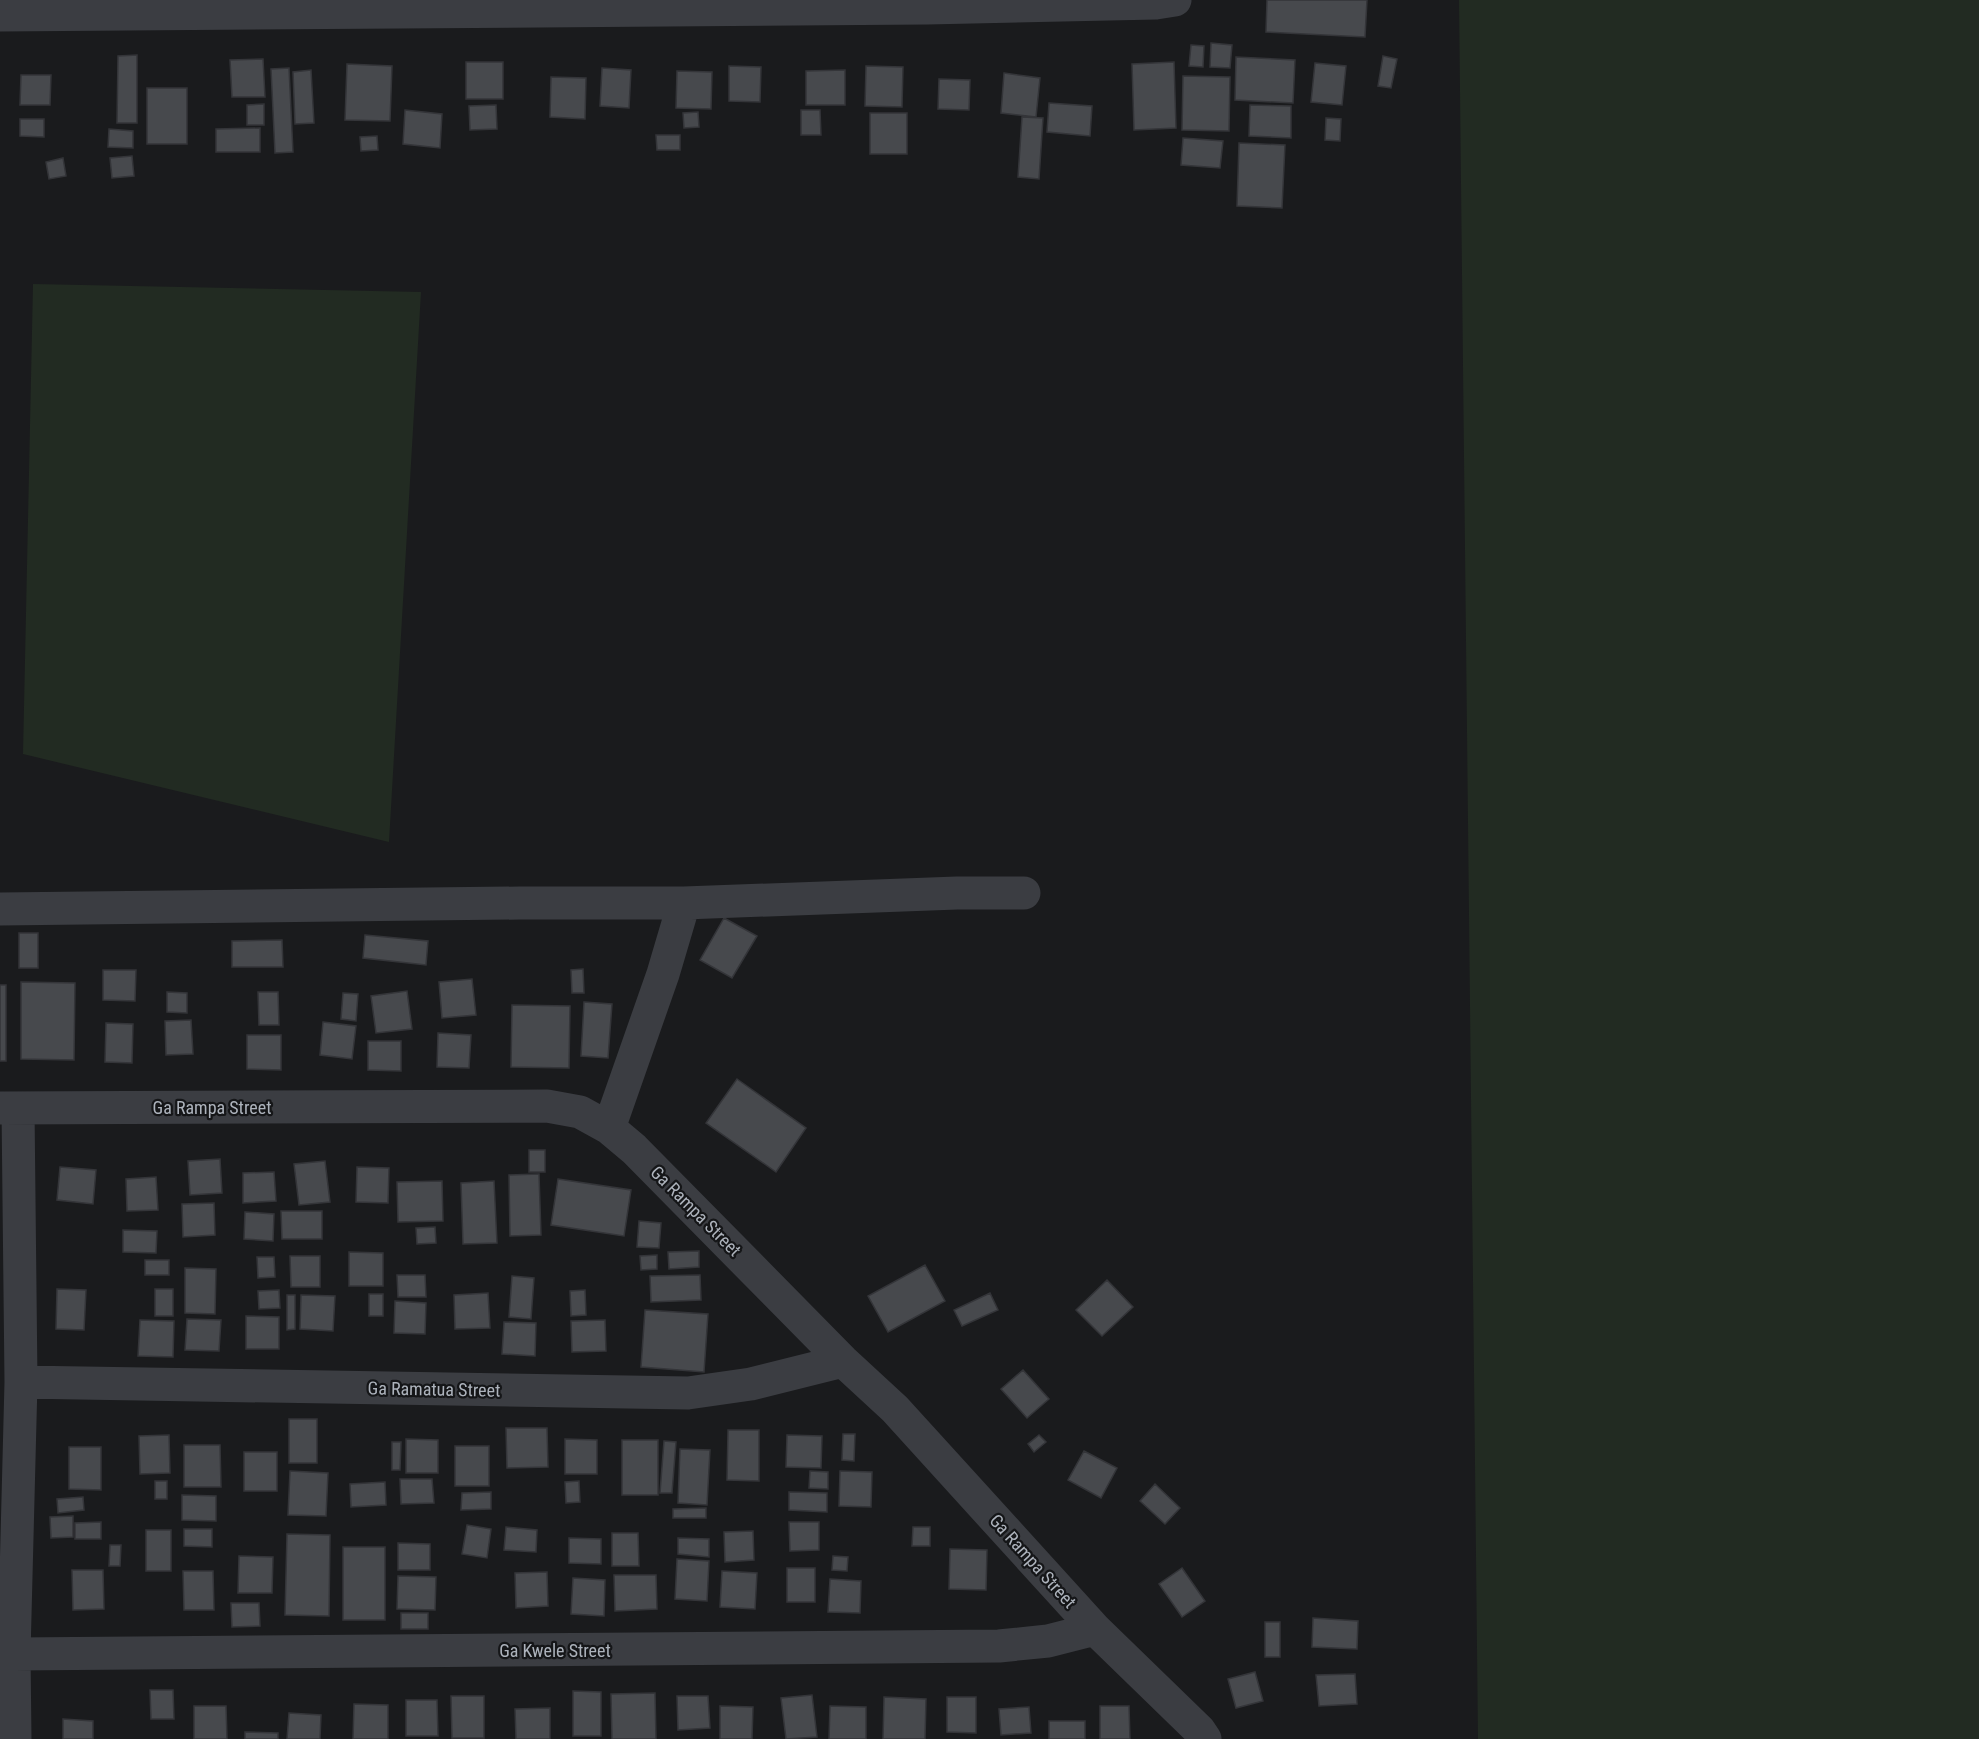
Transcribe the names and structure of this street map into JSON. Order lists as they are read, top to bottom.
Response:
{
  "streets": {
    "street": ["Ga Rampa Street", "Ga Ramatua Street", "Ga Kwele Street"]
  },
  "crossings": [
    ["Ga Rampa Street", "Ga Ramatua Street"],
    ["Ga Rampa Street", "Ga Kwele Street"]
  ]
}
